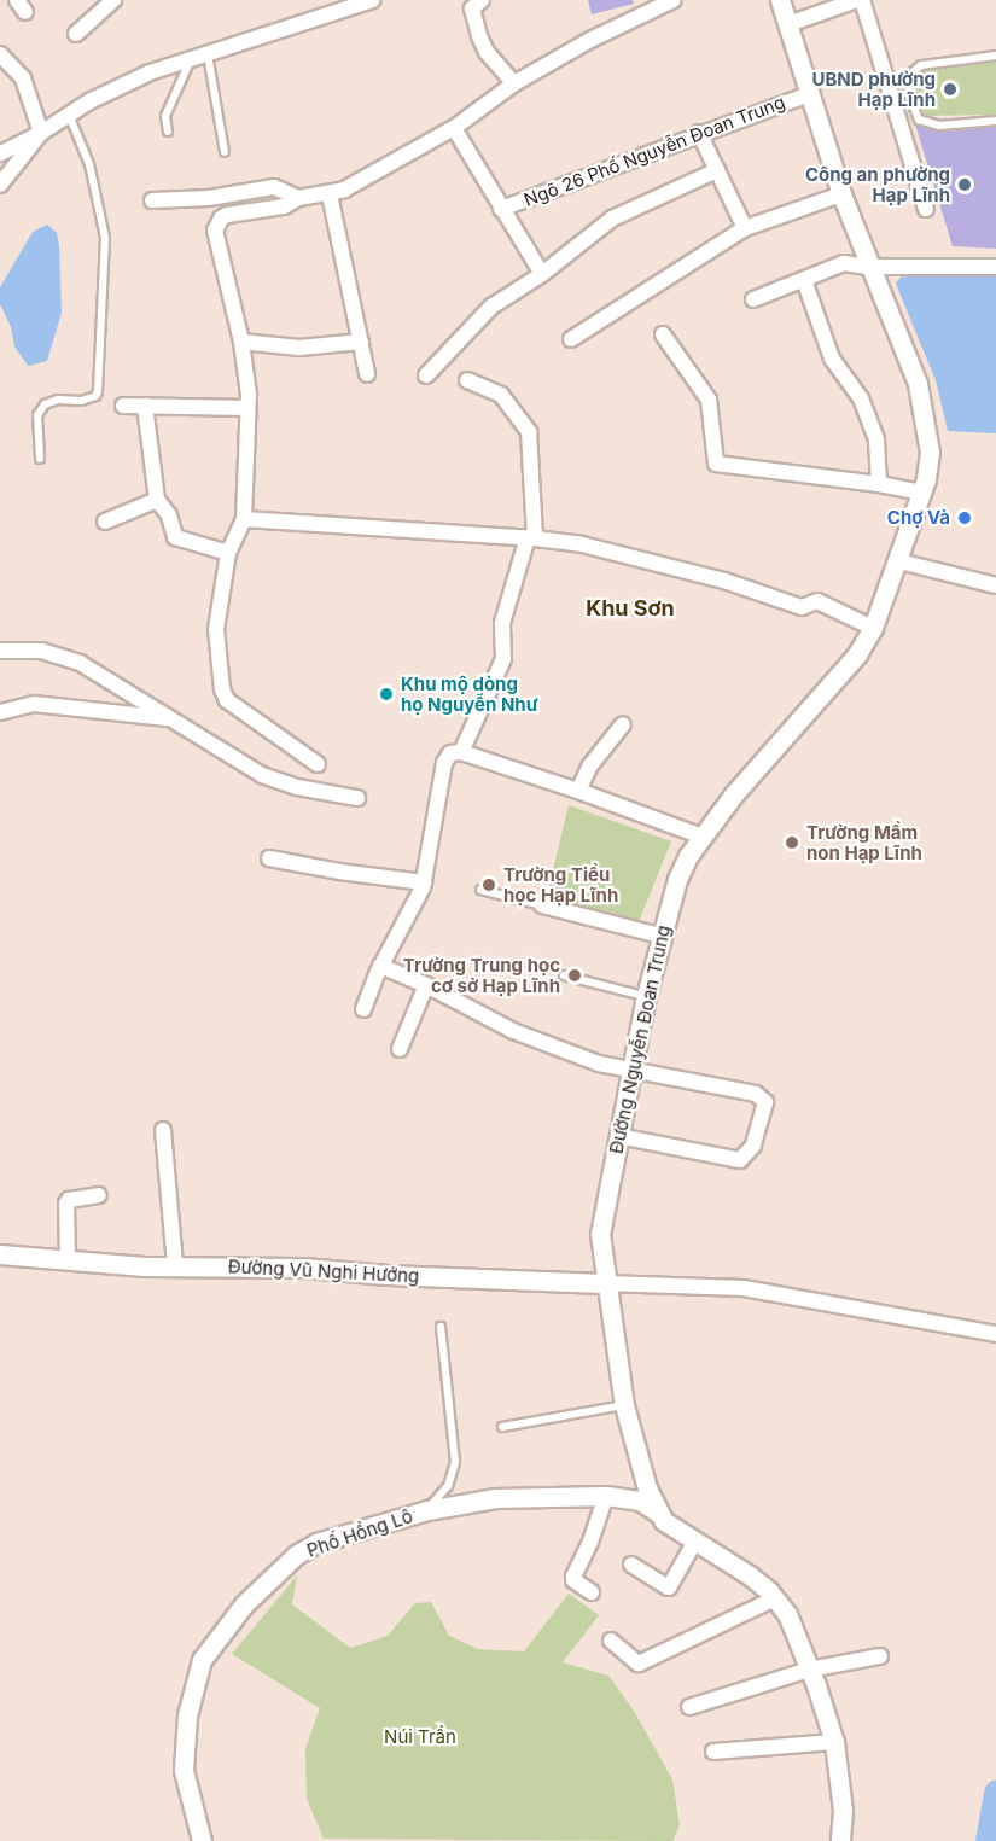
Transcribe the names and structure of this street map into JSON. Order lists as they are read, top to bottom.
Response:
{
  "streets": {
    "street": [
      "Ngõ 26 Phố Nguyễn Đoan Trung",
      "Đường Nguyễn Đoan Trung",
      "Đường Vũ Nghi Hướng",
      "Phố Hồng Lô"
    ]
  },
  "crossings": [
    ["Ngõ 26 Phố Nguyễn Đoan Trung", "Đường Nguyễn Đoan Trung"],
    ["Đường Nguyễn Đoan Trung", "Đường Vũ Nghi Hướng"],
    ["Đường Nguyễn Đoan Trung", "Phố Hồng Lô"]
  ],
  "districts": ["Khu Sơn"],
  "parks": ["Núi Trần"],
  "places": [
    "UBND phường Hạp Lĩnh",
    "Công an phường Hạp Lĩnh",
    "Chợ Và",
    "Khu mộ dòng họ Nguyễn Như",
    "Trường Mầm non Hạp Lĩnh",
    "Trường Tiểu học Hạp Lĩnh",
    "Trường Trung học cơ sở Hạp Lĩnh"
  ]
}
